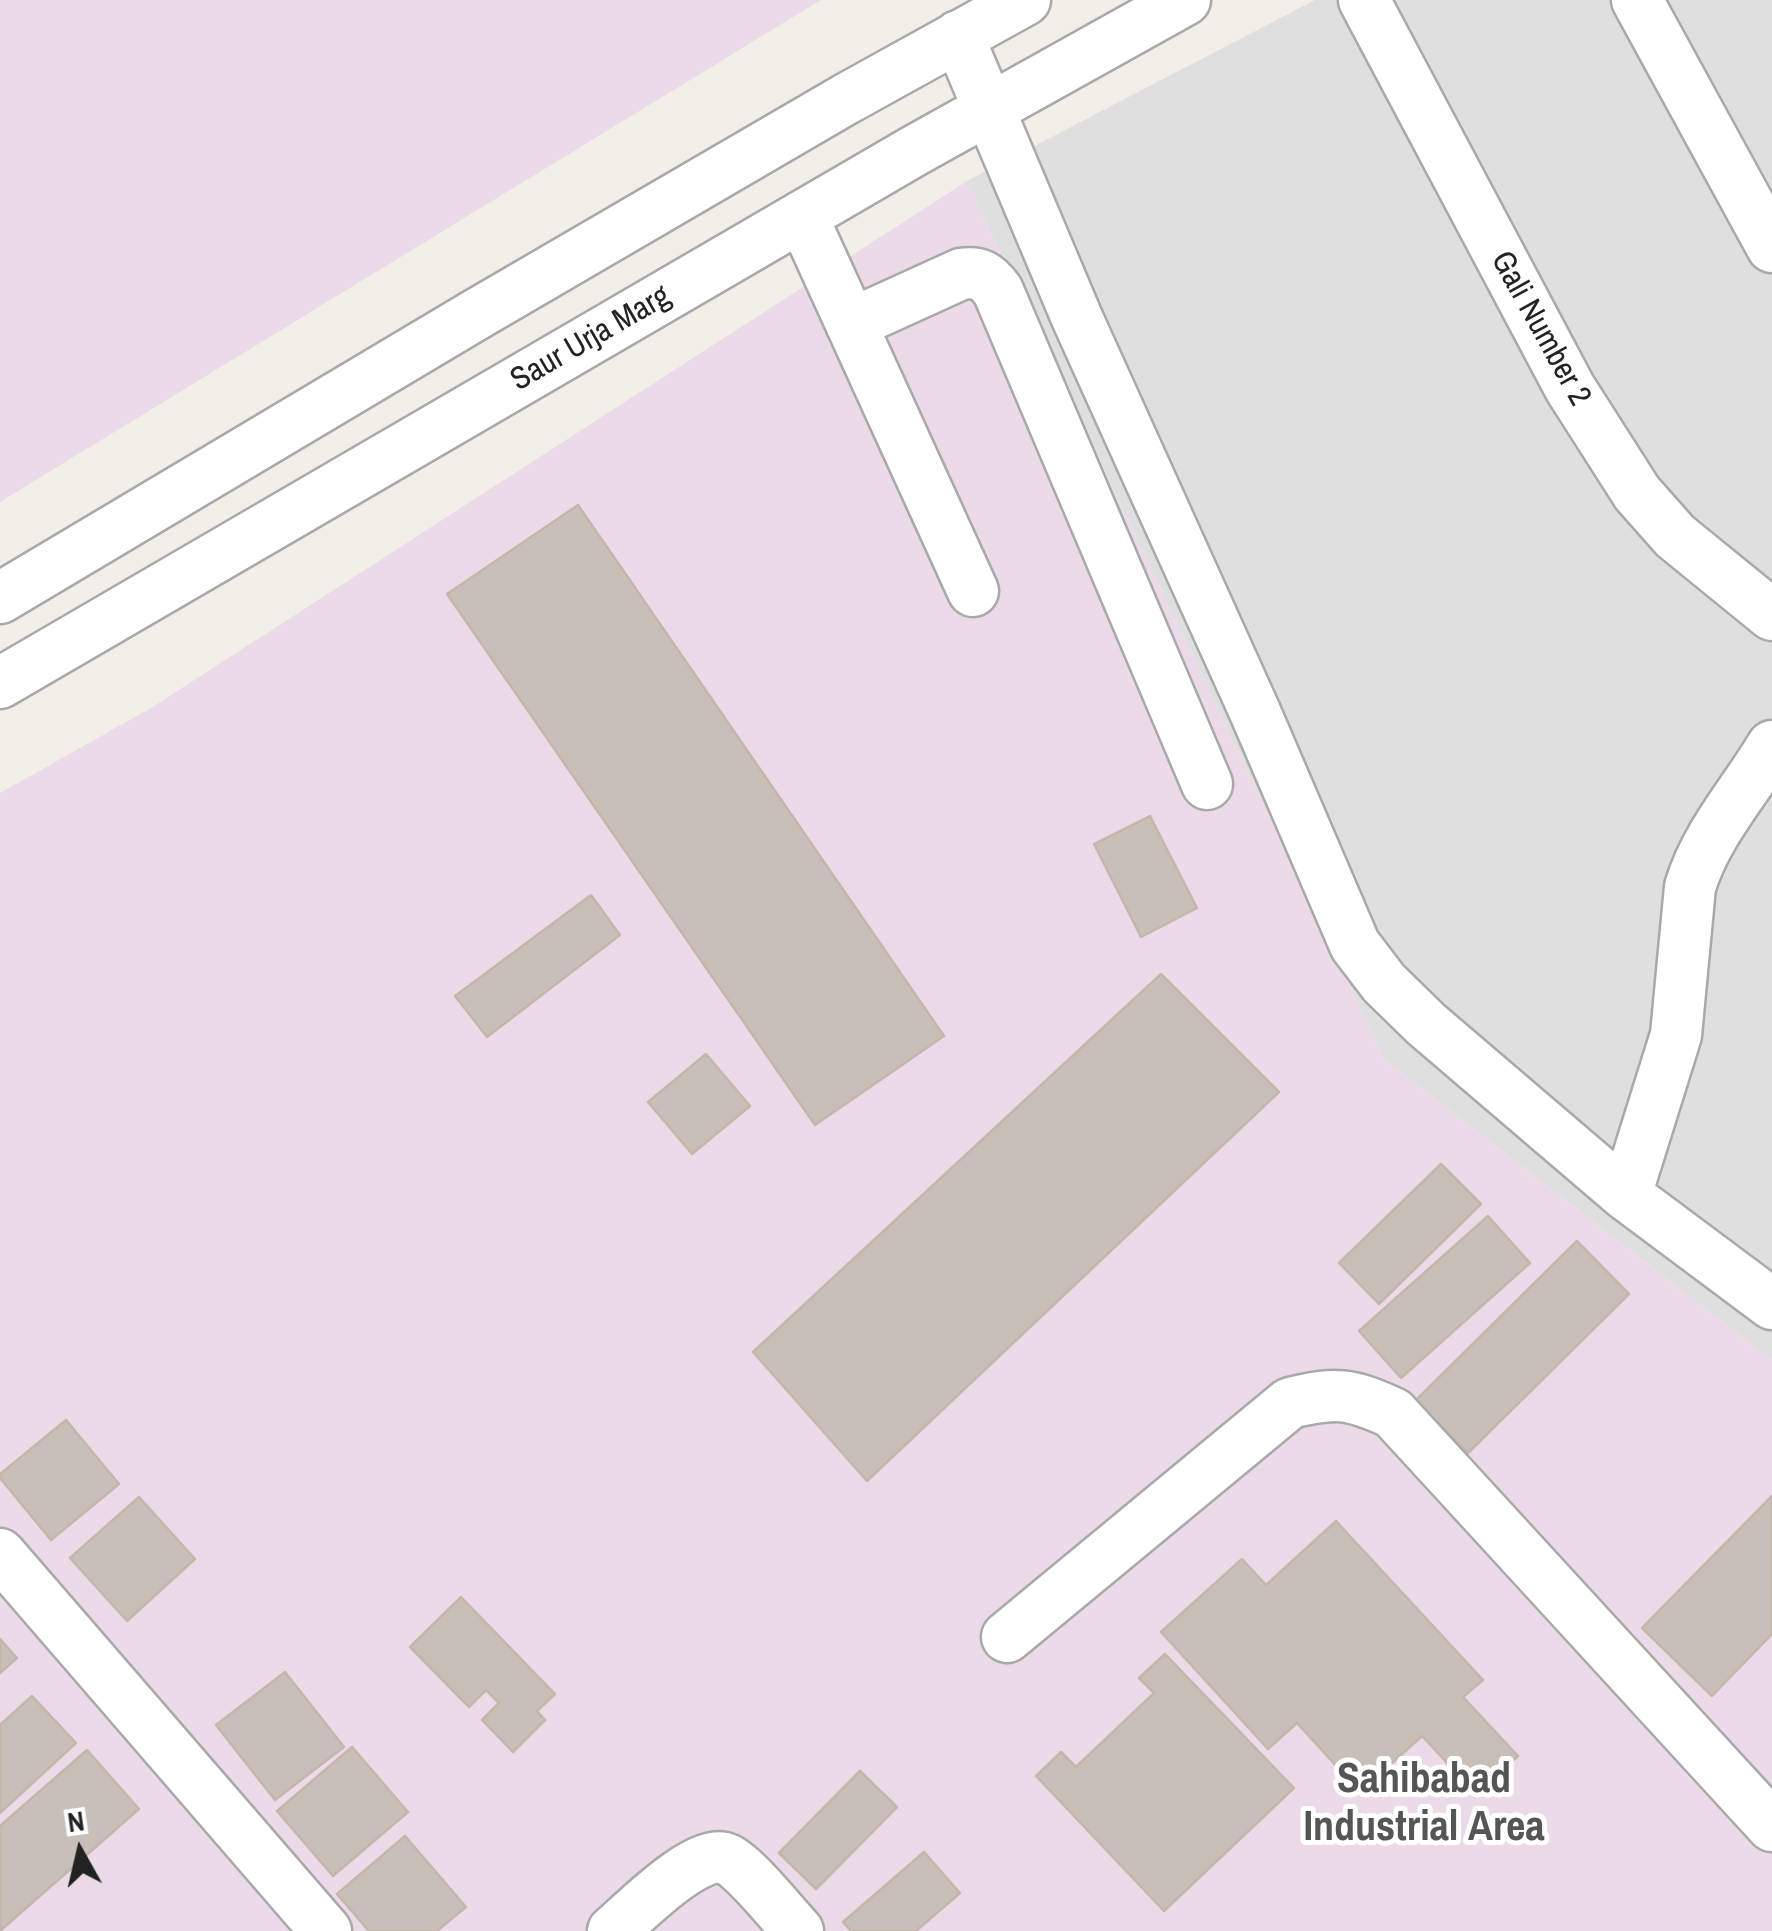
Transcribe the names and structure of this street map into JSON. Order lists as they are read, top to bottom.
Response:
{
  "streets": {
    "street": ["Gali Number 2", "Saur Urja Marg"]
  },
  "districts": ["Sahibabad Industrial Area"],
  "north": "top"
}
